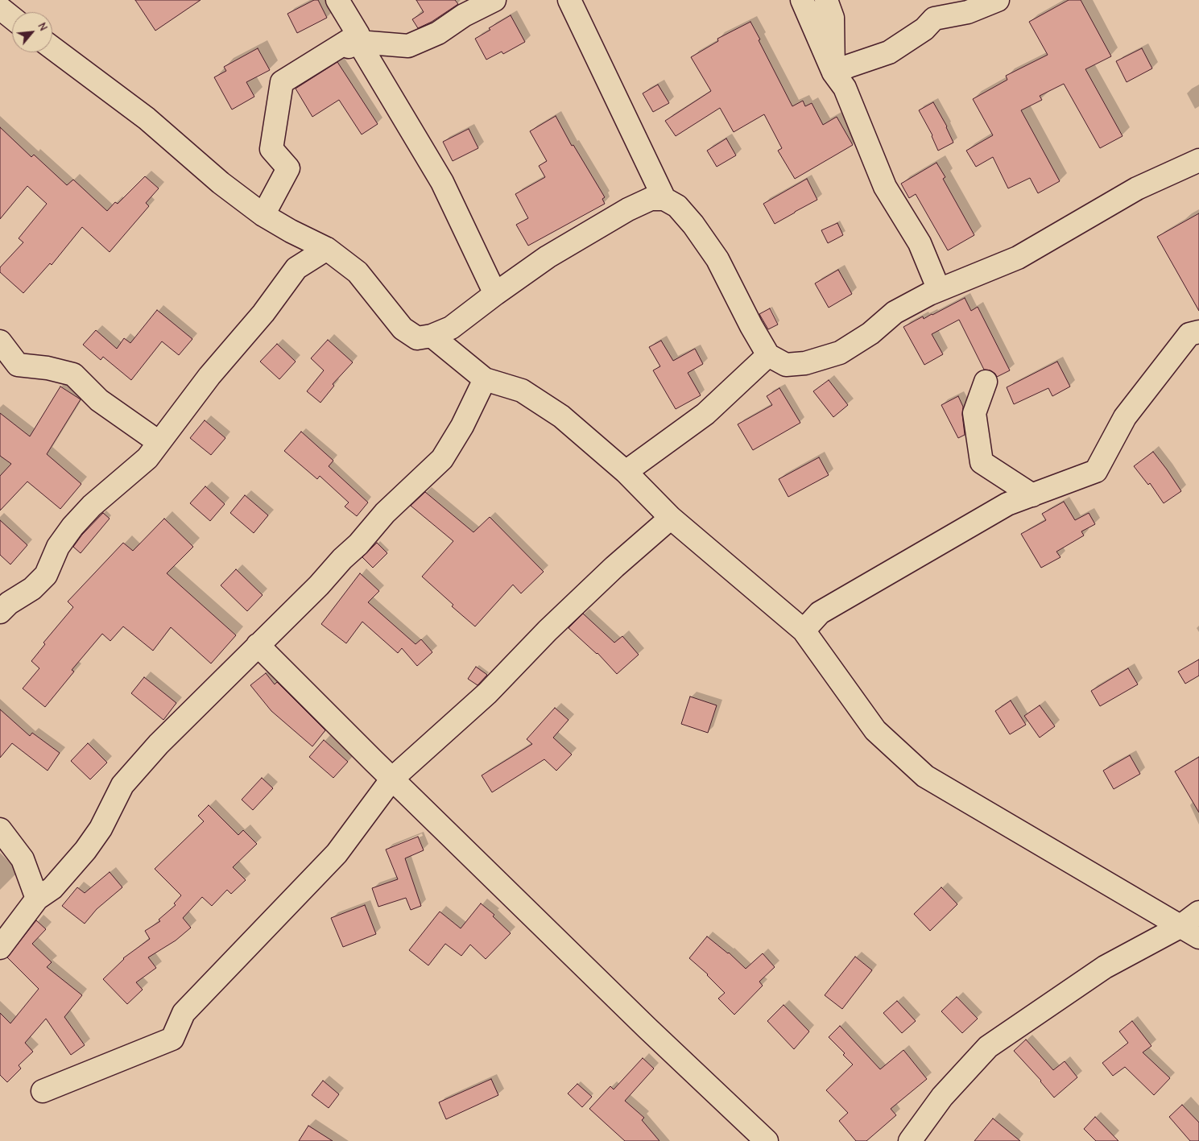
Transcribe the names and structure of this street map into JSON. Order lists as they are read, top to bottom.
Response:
{
  "north": "top right"
}
